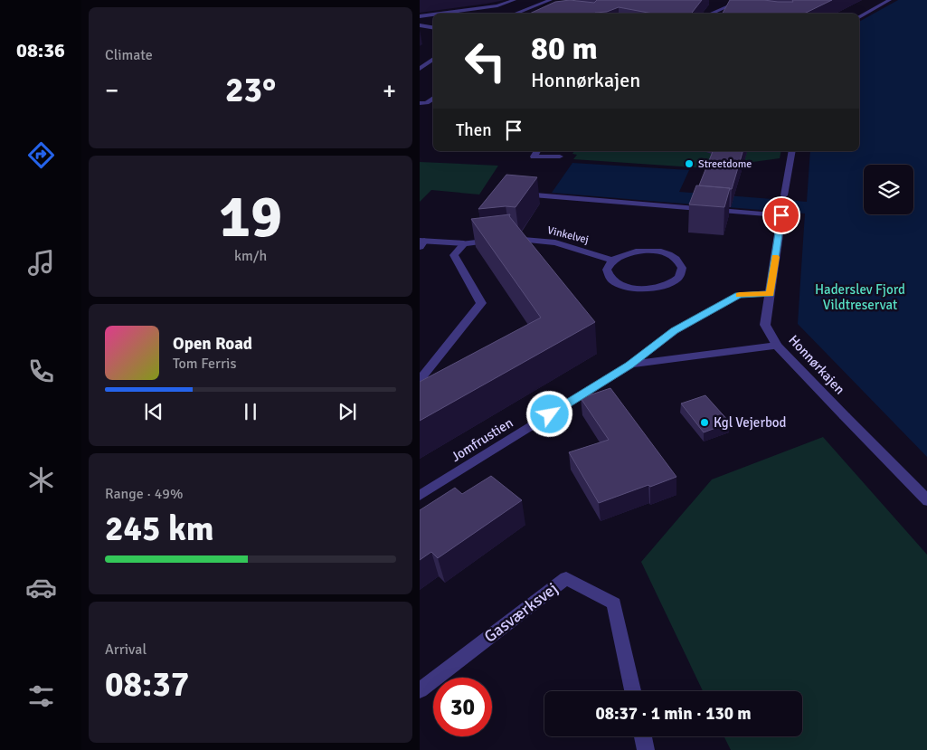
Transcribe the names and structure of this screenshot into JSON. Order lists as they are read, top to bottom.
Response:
{
  "streets": {
    "street": [
      "Vinkelvej",
      "Honnørkajen",
      "Jomfrustien",
      "Gasværksvej"
    ]
  },
  "crossings": [
    ["Honnørkajen", "Jomfrustien"]
  ],
  "parks": ["Haderslev Fjord Vildtreservat"],
  "places": ["Streetdome", "Kgl Vejerbod"],
  "page": {
    "tabs": "08:36",
    "tile": [
      "Climate",
      ["19", "km/h"],
      ["Range · 49%", "245 km"],
      ["Arrival", "08:37"]
    ],
    "turn": ["80 m", "Honnørkajen"],
    "heat": ["−", "23°", "+"],
    "then": "Then",
    "song": ["Open Road", "Tom Ferris"],
    "limit": "30",
    "trip": "08:37 · 1 min · 130 m"
  }
}
